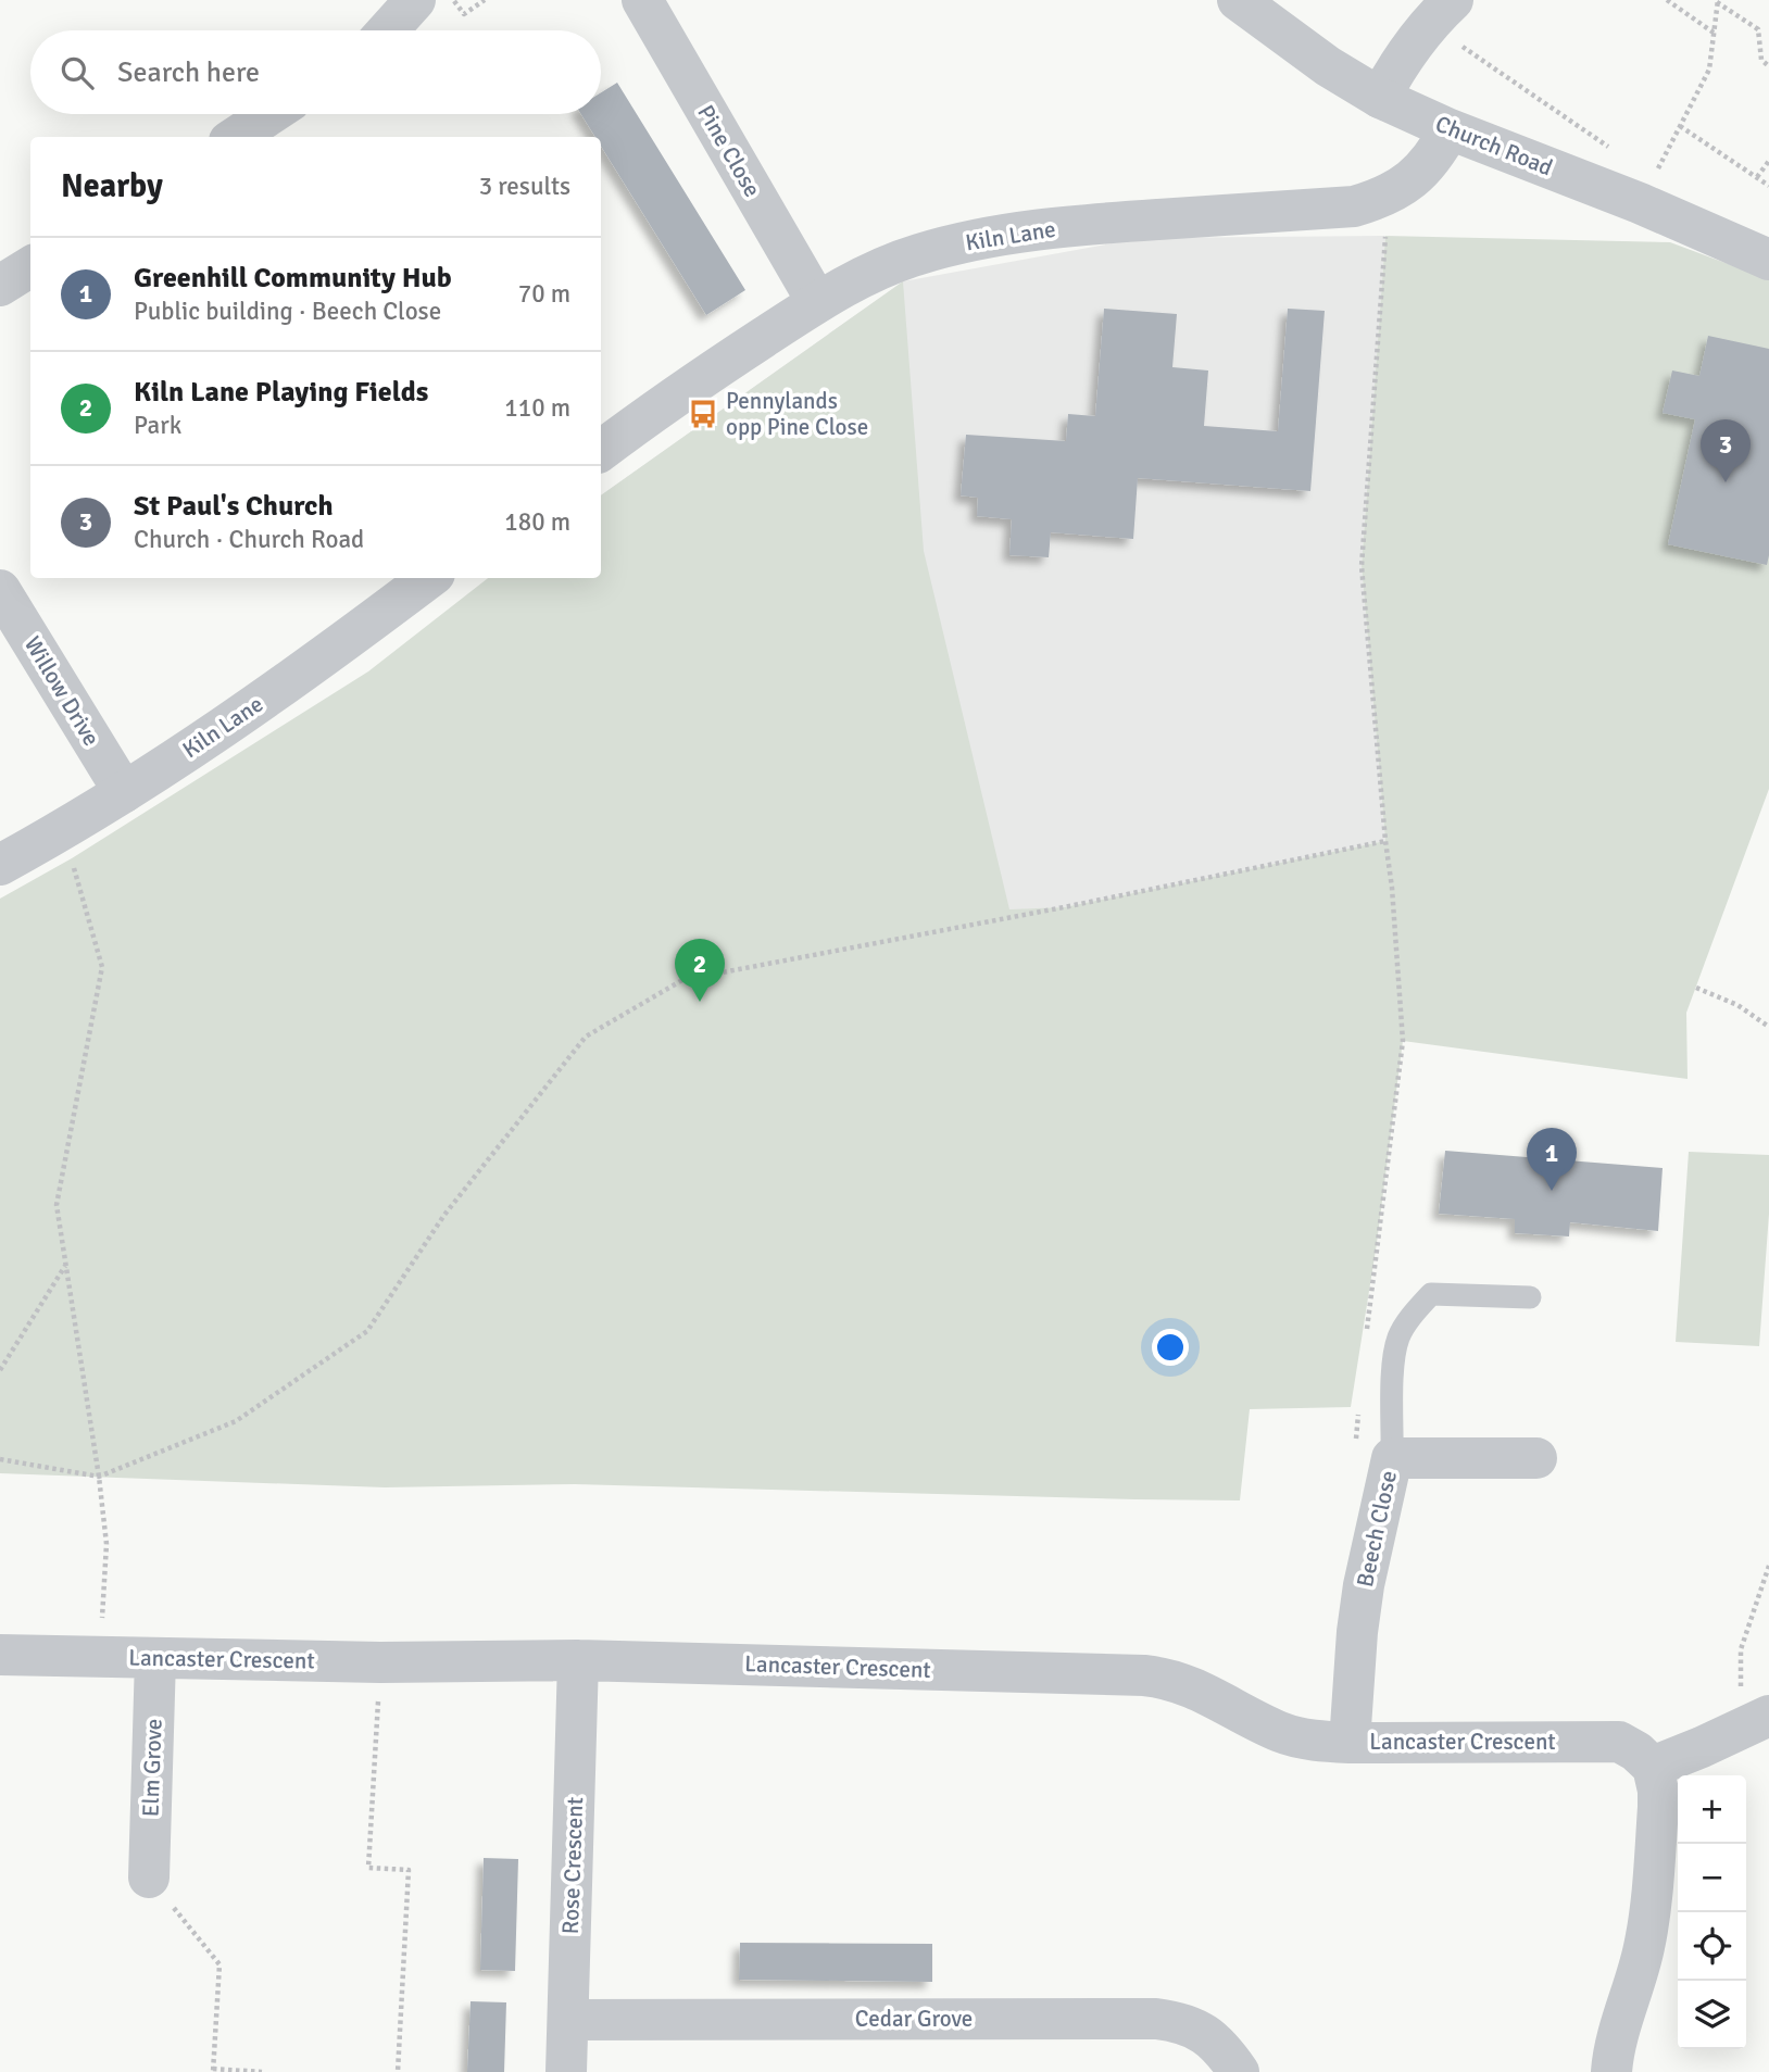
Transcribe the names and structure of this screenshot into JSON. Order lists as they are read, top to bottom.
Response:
{
  "streets": {
    "street": [
      "Church Road",
      "Pine Close",
      "Kiln Lane",
      "Willow Drive",
      "Beech Close",
      "Lancaster Crescent",
      "Elm Grove",
      "Rose Crescent",
      "Cedar Grove"
    ]
  },
  "crossings": [
    ["Church Road", "Kiln Lane"],
    ["Pine Close", "Kiln Lane"],
    ["Kiln Lane", "Willow Drive"],
    ["Beech Close", "Lancaster Crescent"],
    ["Lancaster Crescent", "Elm Grove"],
    ["Lancaster Crescent", "Rose Crescent"],
    ["Rose Crescent", "Cedar Grove"]
  ],
  "places": {
    "bus stop": ["Pennylands opp Pine Close"]
  },
  "page": {
    "search": "Search here",
    "heading": ["Nearby", "3 results"],
    "list": [
      {
        "mark": "1",
        "name": "Greenhill Community Hub",
        "note": "Public building · Beech Close",
        "value": "70 m"
      },
      {
        "mark": "2",
        "name": "Kiln Lane Playing Fields",
        "note": "Park",
        "value": "110 m"
      },
      {
        "mark": "3",
        "name": "St Paul's Church",
        "note": "Church · Church Road",
        "value": "180 m"
      }
    ],
    "pins": ["3", "2", "1"],
    "map_buttons": ["+", "−"]
  }
}
